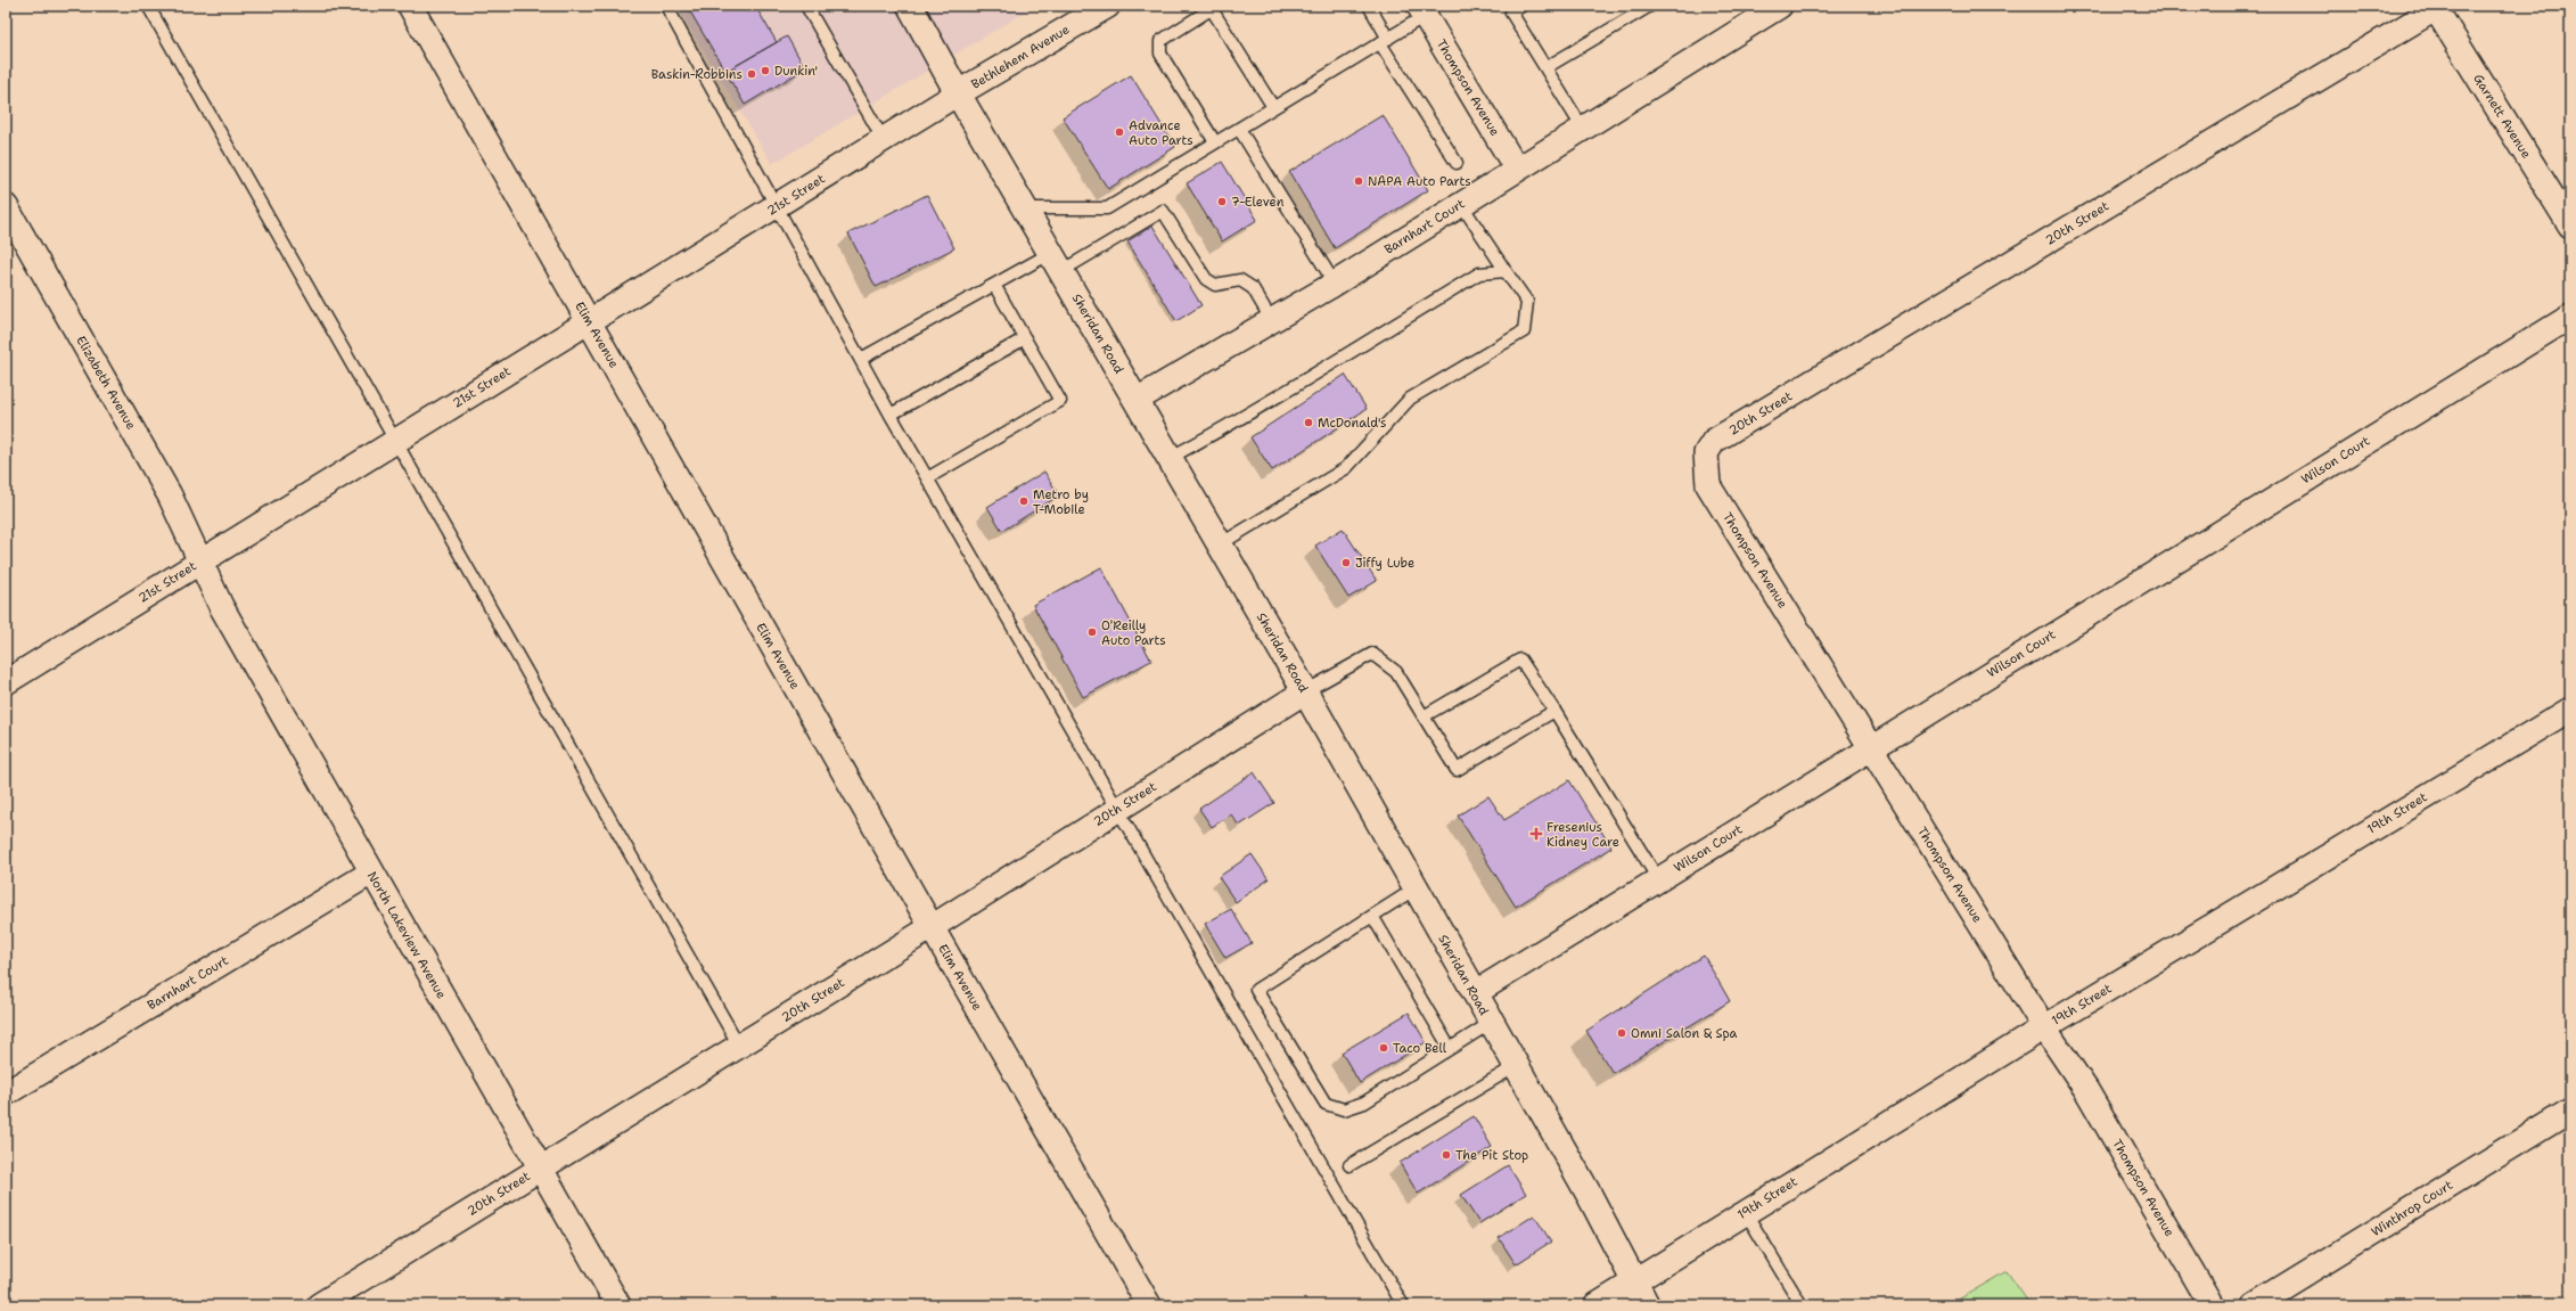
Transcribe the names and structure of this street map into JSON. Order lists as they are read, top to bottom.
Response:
{
  "streets": {
    "main road": ["Bethlehem Avenue", "Sheridan Road"],
    "street": [
      "Thompson Avenue",
      "Garnett Avenue",
      "21st Street",
      "20th Street",
      "Barnhart Court",
      "Elim Avenue",
      "Elizabeth Avenue",
      "Wilson Court",
      "19th Street",
      "North Lakeview Avenue",
      "Winthrop Court"
    ]
  },
  "crossings": [
    ["Bethlehem Avenue", "21st Street"],
    ["Bethlehem Avenue", "Sheridan Road"],
    ["Thompson Avenue", "20th Street"],
    ["Thompson Avenue", "Barnhart Court"],
    ["Thompson Avenue", "Wilson Court"],
    ["Thompson Avenue", "19th Street"],
    ["Garnett Avenue", "20th Street"],
    ["21st Street", "Sheridan Road"],
    ["21st Street", "Elim Avenue"],
    ["21st Street", "Elizabeth Avenue"],
    ["21st Street", "North Lakeview Avenue"],
    ["20th Street", "Sheridan Road"],
    ["20th Street", "Elim Avenue"],
    ["20th Street", "North Lakeview Avenue"],
    ["Barnhart Court", "Sheridan Road"],
    ["Barnhart Court", "North Lakeview Avenue"],
    ["Sheridan Road", "Wilson Court"],
    ["Sheridan Road", "19th Street"],
    ["Elizabeth Avenue", "North Lakeview Avenue"]
  ],
  "places": {
    "other": [
      "Dunkin'",
      "Baskin-Robbins",
      "Advance Auto Parts",
      "NAPA Auto Parts",
      "7-Eleven",
      "McDonald's",
      "Metro by T-Mobile",
      "Jiffy Lube",
      "O'Reilly Auto Parts",
      "Omni Salon & Spa",
      "Taco Bell",
      "The Pit Stop"
    ],
    "health": ["Fresenius Kidney Care"]
  }
}
